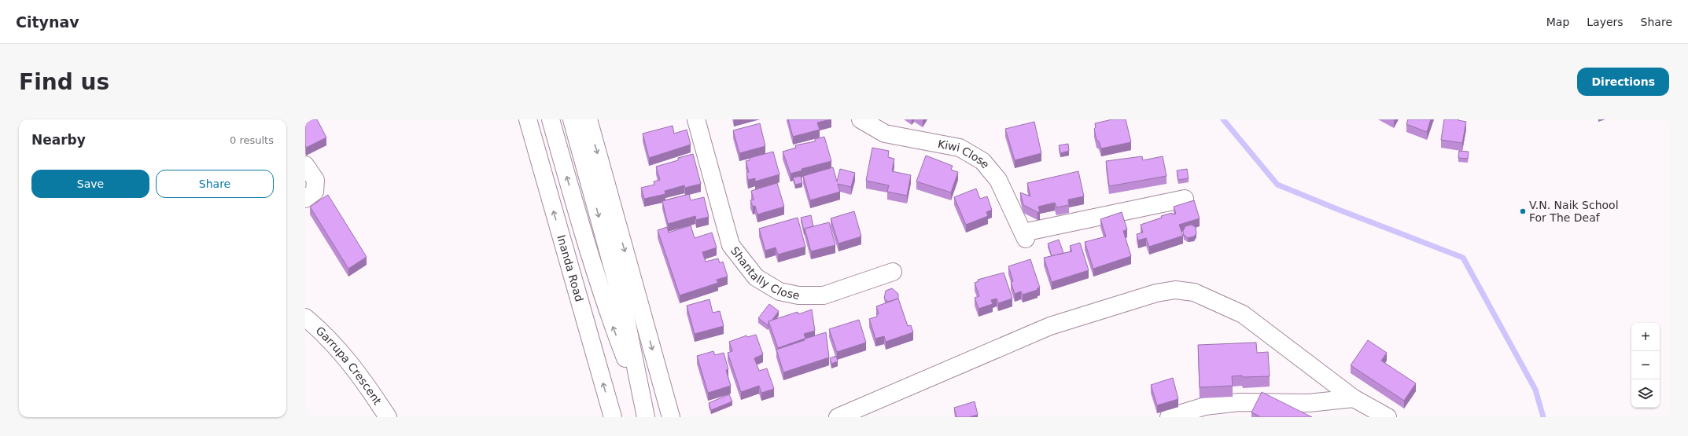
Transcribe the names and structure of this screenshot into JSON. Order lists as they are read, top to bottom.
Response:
{
  "streets": {
    "street": [
      "Kiwi Close",
      "Inanda Road",
      "Shantally Close",
      "Garrupa Crescent"
    ]
  },
  "places": ["V.N. Naik School For The Deaf"],
  "page": {
    "header": "Citynav",
    "nav": ["Map", "Layers", "Share"],
    "buttons": [
      "Directions",
      ["Save", "Share"]
    ],
    "title": "Find us",
    "heading": ["Nearby", "0 results"],
    "map_buttons": ["+", "−"]
  }
}
